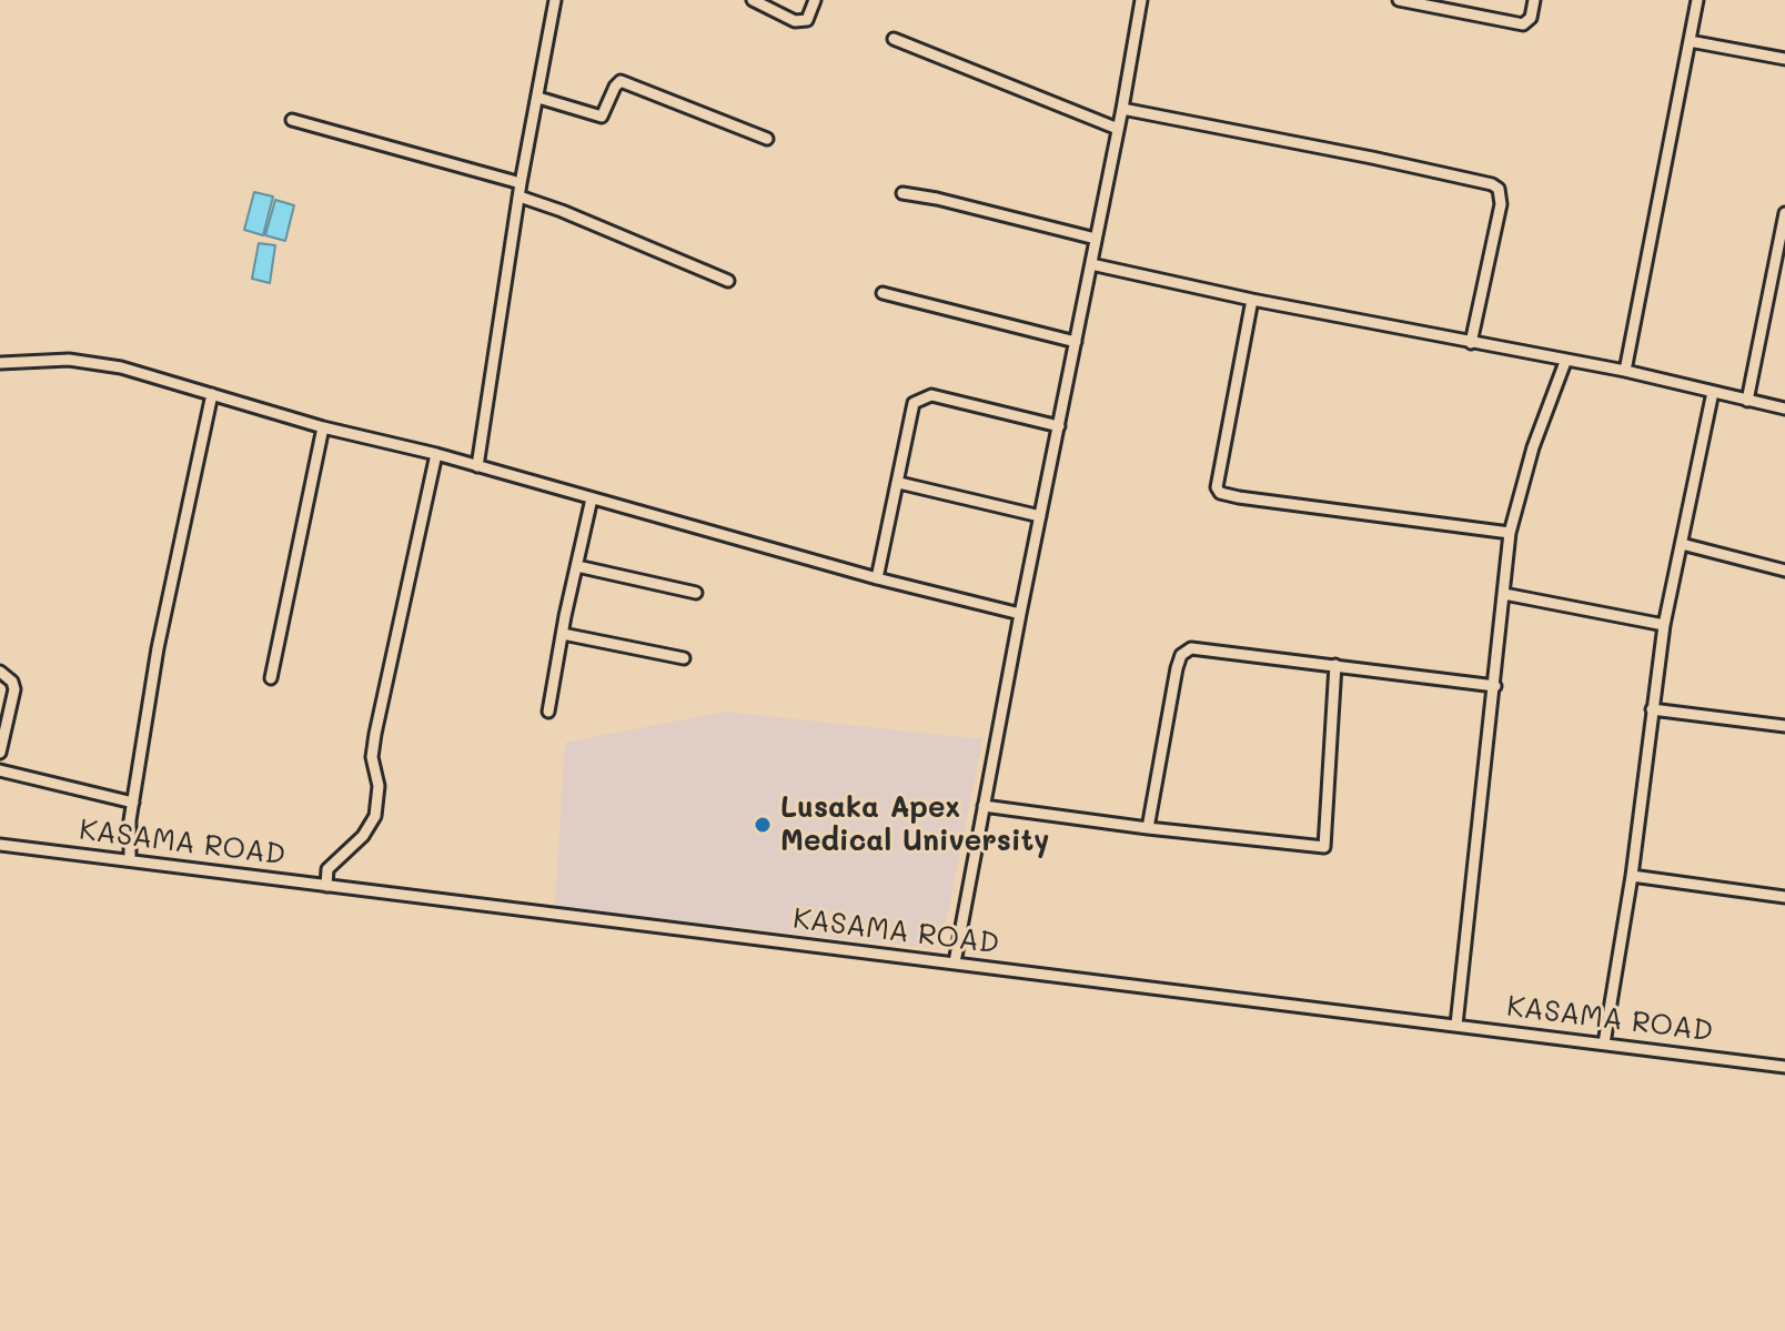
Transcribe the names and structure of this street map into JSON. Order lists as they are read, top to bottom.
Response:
{
  "streets": {
    "street": ["KASAMA ROAD"]
  },
  "places": ["Lusaka Apex Medical University"]
}
